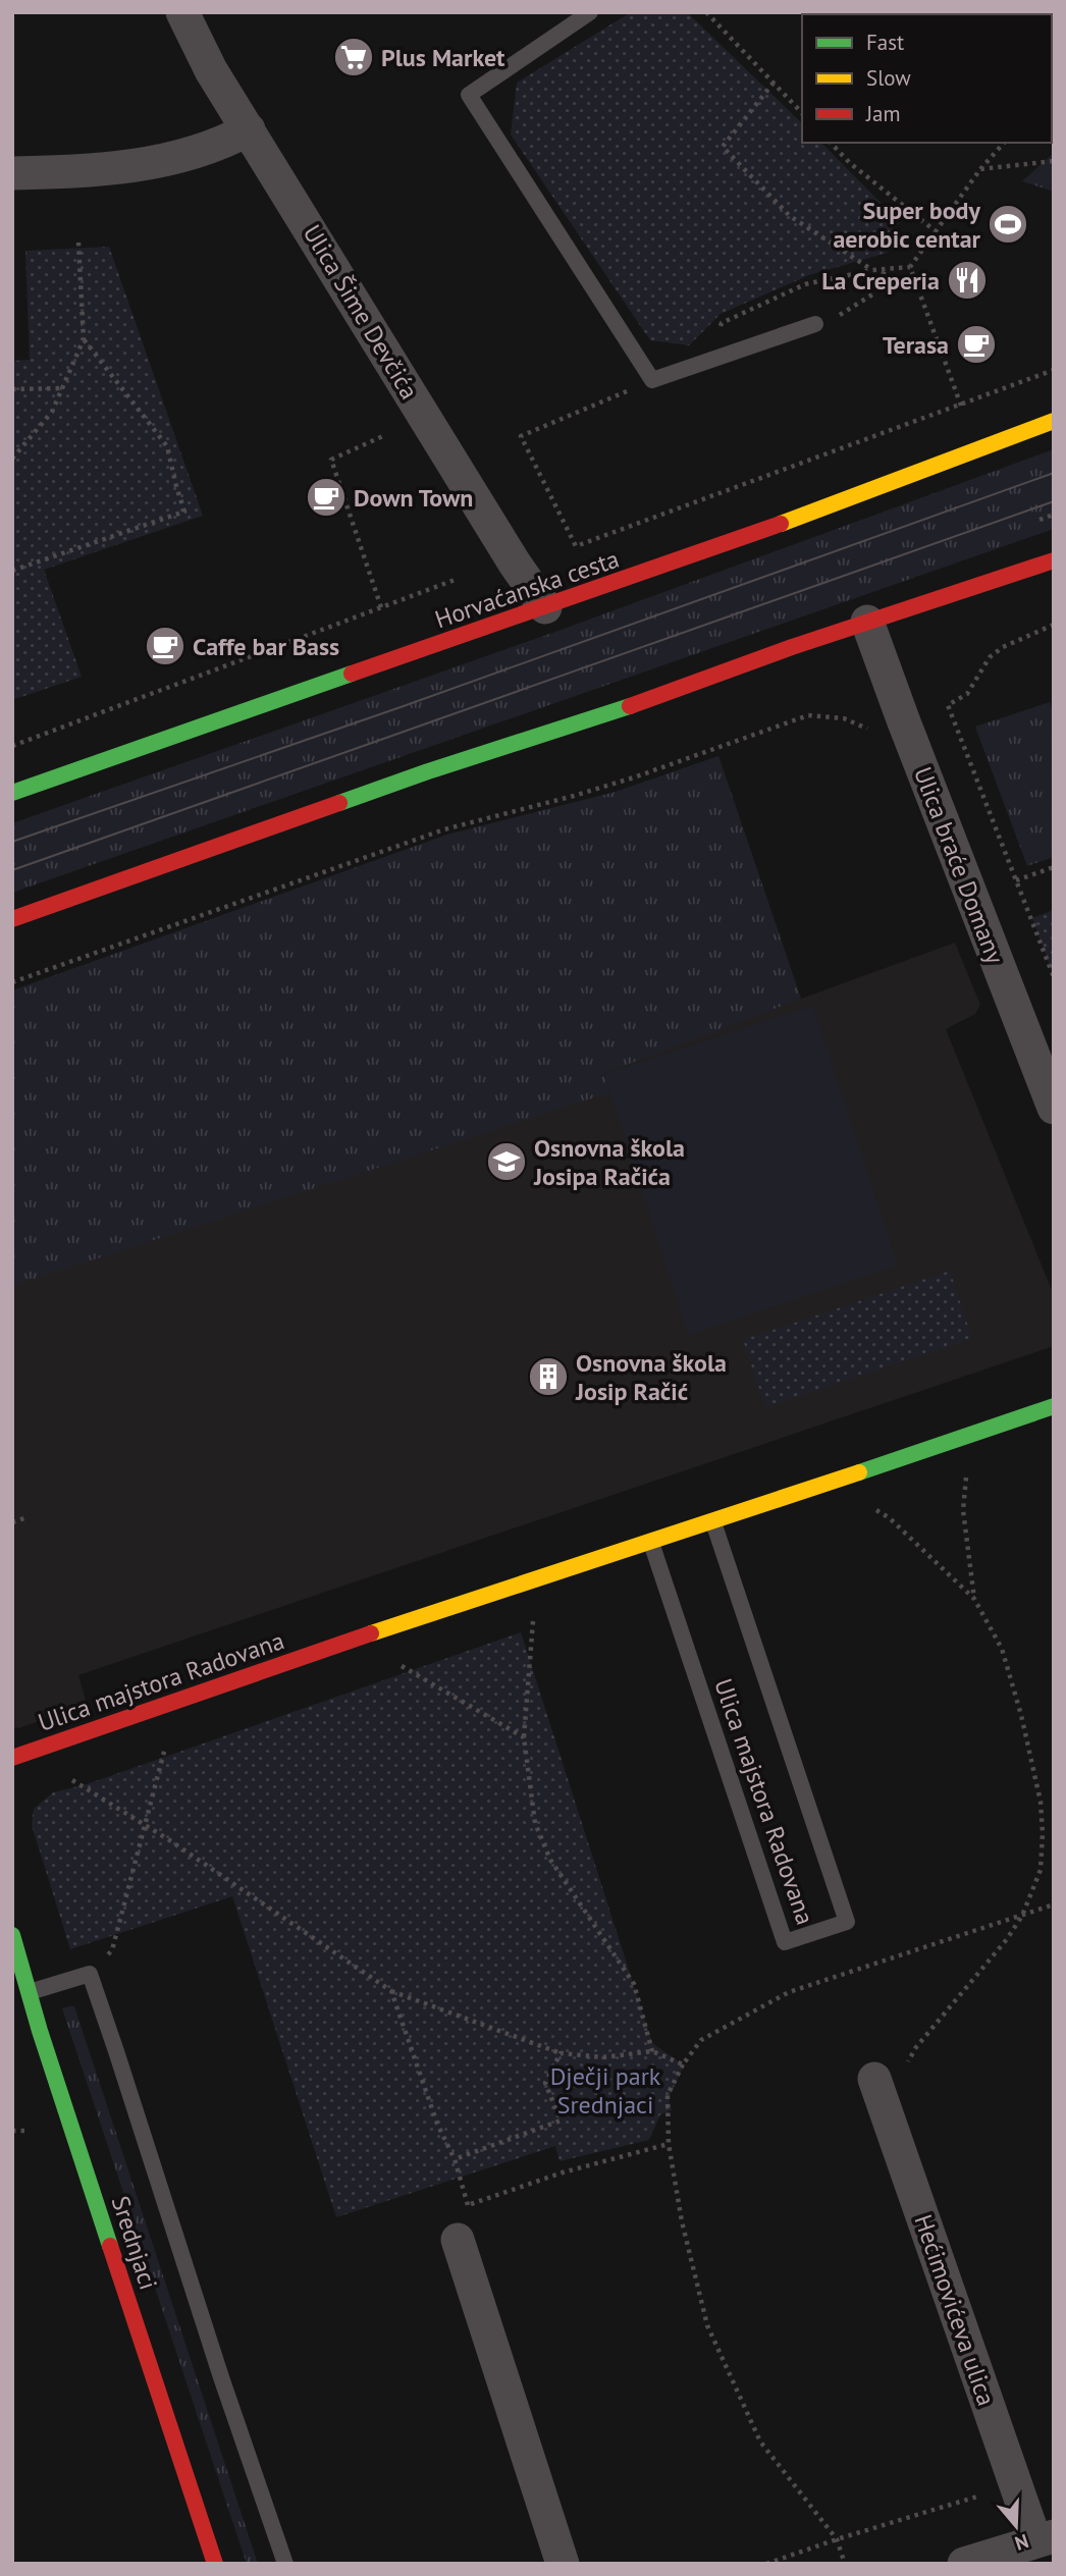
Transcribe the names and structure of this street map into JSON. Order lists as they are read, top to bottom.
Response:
{
  "streets": {
    "street": [
      "Ulica Šime Devčića",
      "Horvaćanska cesta",
      "Ulica braće Domany",
      "Ulica majstora Radovana",
      "Srednjaci",
      "Hećimovićeva ulica"
    ]
  },
  "crossings": [
    ["Ulica Šime Devčića", "Horvaćanska cesta"]
  ],
  "parks": ["Dječji park Srednjaci"],
  "places": {
    "supermarket": ["Plus Market"],
    "sports": ["Super body aerobic centar"],
    "restaurant": ["La Creperia"],
    "cafe": ["Terasa", "Down Town", "Caffe bar Bass"],
    "school or university": ["Osnovna škola Josipa Račića"],
    "building": ["Osnovna škola Josip Račić"]
  },
  "legend": ["Fast", "Slow", "Jam"],
  "north": "bottom"
}
